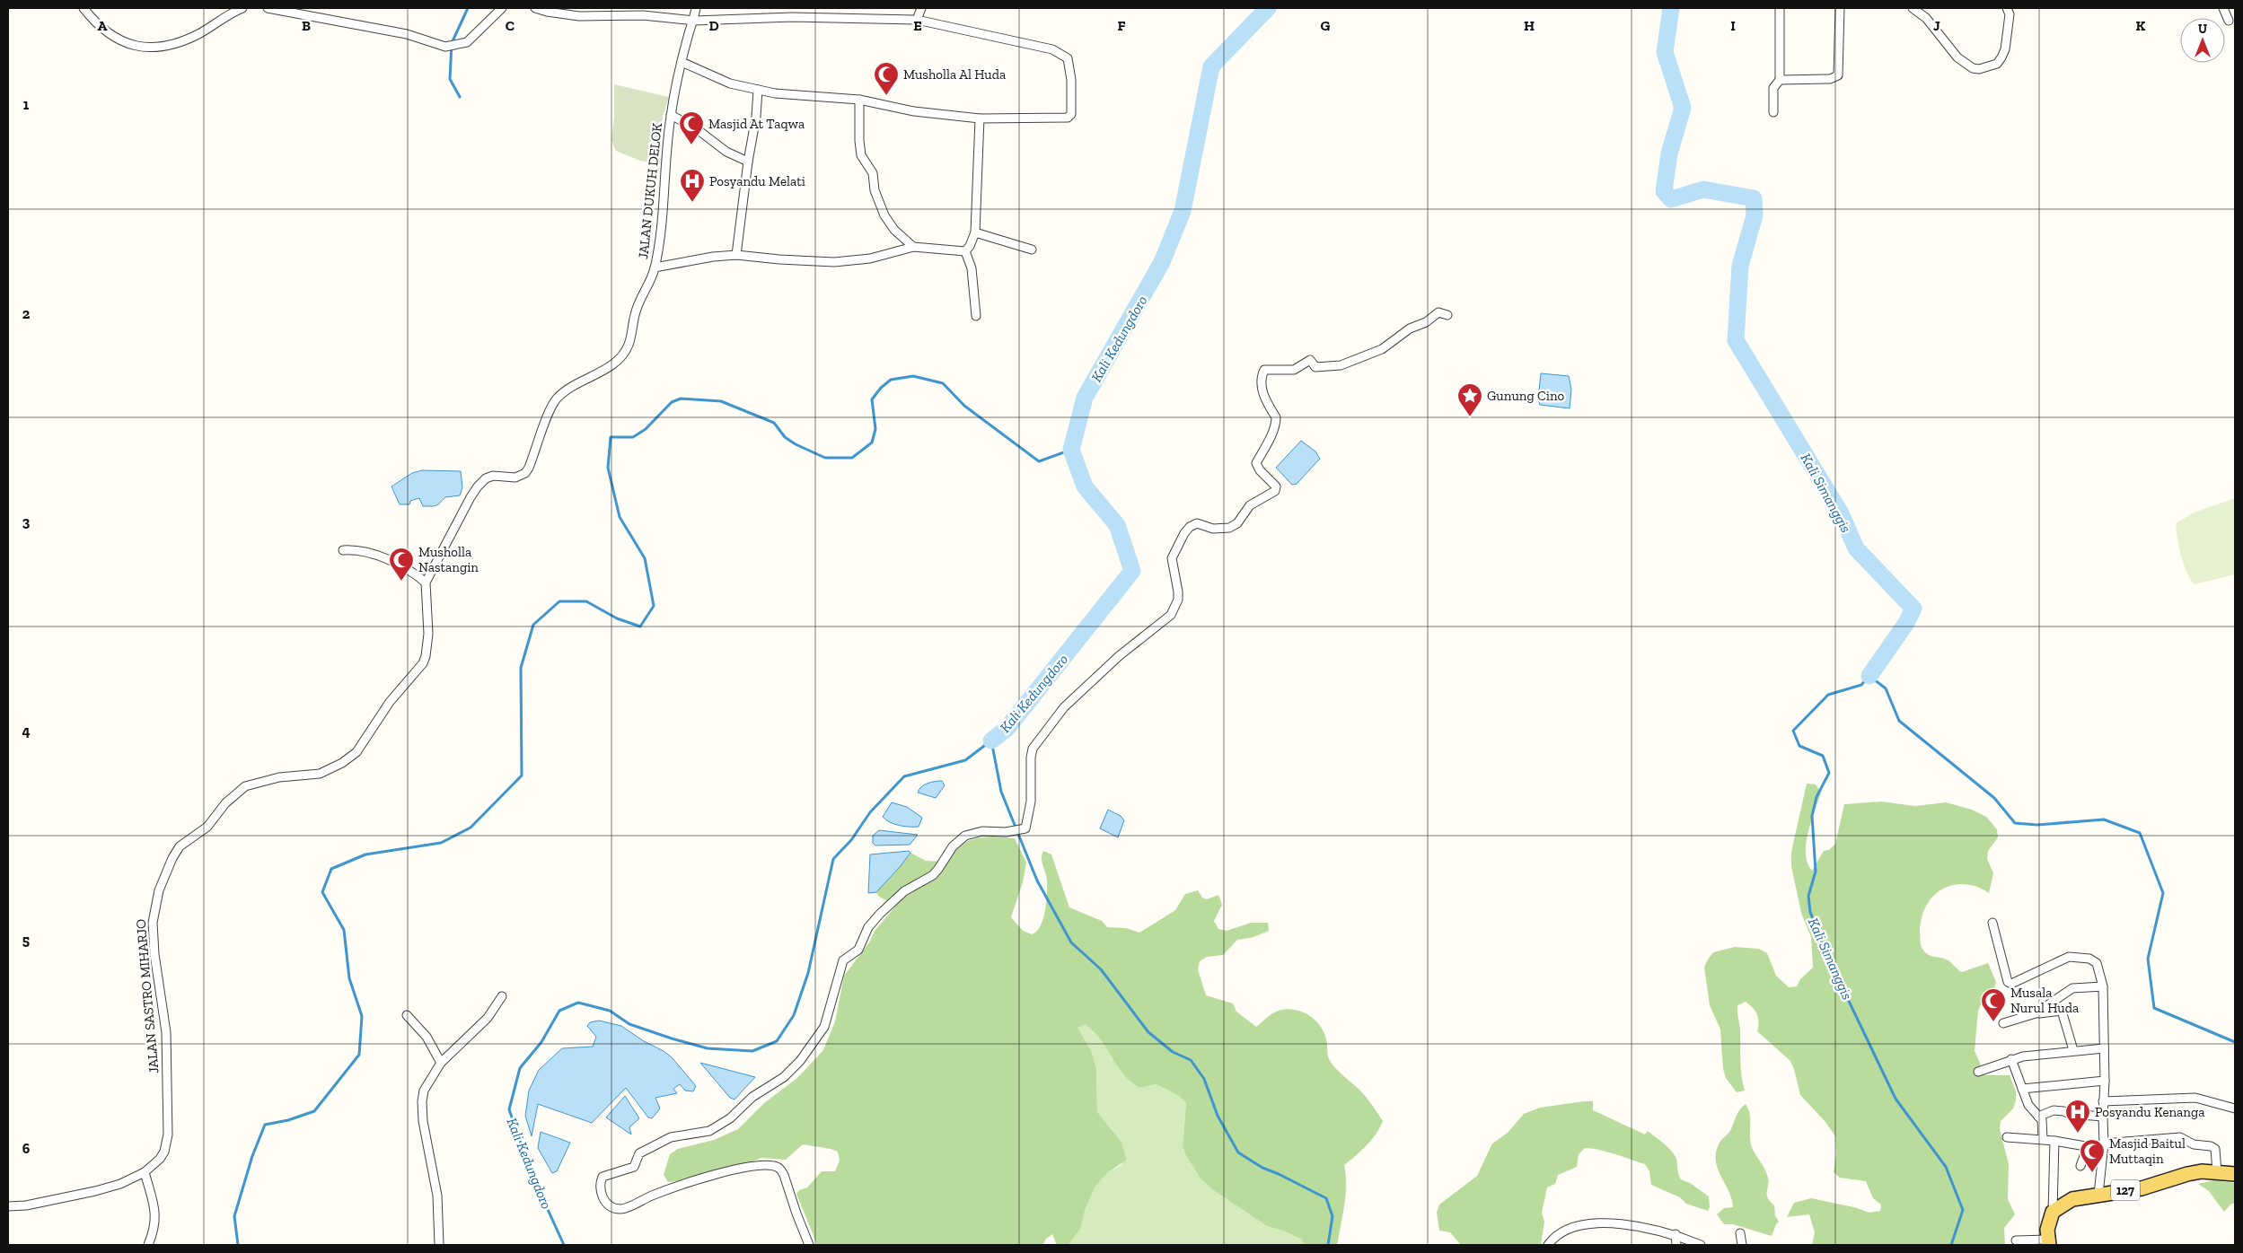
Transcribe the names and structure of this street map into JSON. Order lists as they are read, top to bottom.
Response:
{
  "streets": {
    "main road": ["127"],
    "street": ["JALAN DUKUH DELOK", "JALAN SASTRO MIHARJO"]
  },
  "crossings": [
    ["JALAN DUKUH DELOK", "JALAN SASTRO MIHARJO"]
  ],
  "water": ["Kali Kedungdoro", "Kali Simanggis"],
  "places": {
    "mosque": [
      "Musholla Al Huda",
      "Masjid At Taqwa",
      "Musholla Nastangin",
      "Musala Nurul Huda",
      "Masjid Baitul Muttaqin"
    ],
    "hospital": ["Posyandu Melati", "Posyandu Kenanga"],
    "place": ["Gunung Cino"]
  },
  "north": "top",
  "grid": {
    "columns": [
      "A",
      "B",
      "C",
      "D",
      "E",
      "F",
      "G",
      "H",
      "I",
      "J",
      "K"
    ],
    "rows": [
      "1",
      "2",
      "3",
      "4",
      "5",
      "6"
    ]
  }
}
